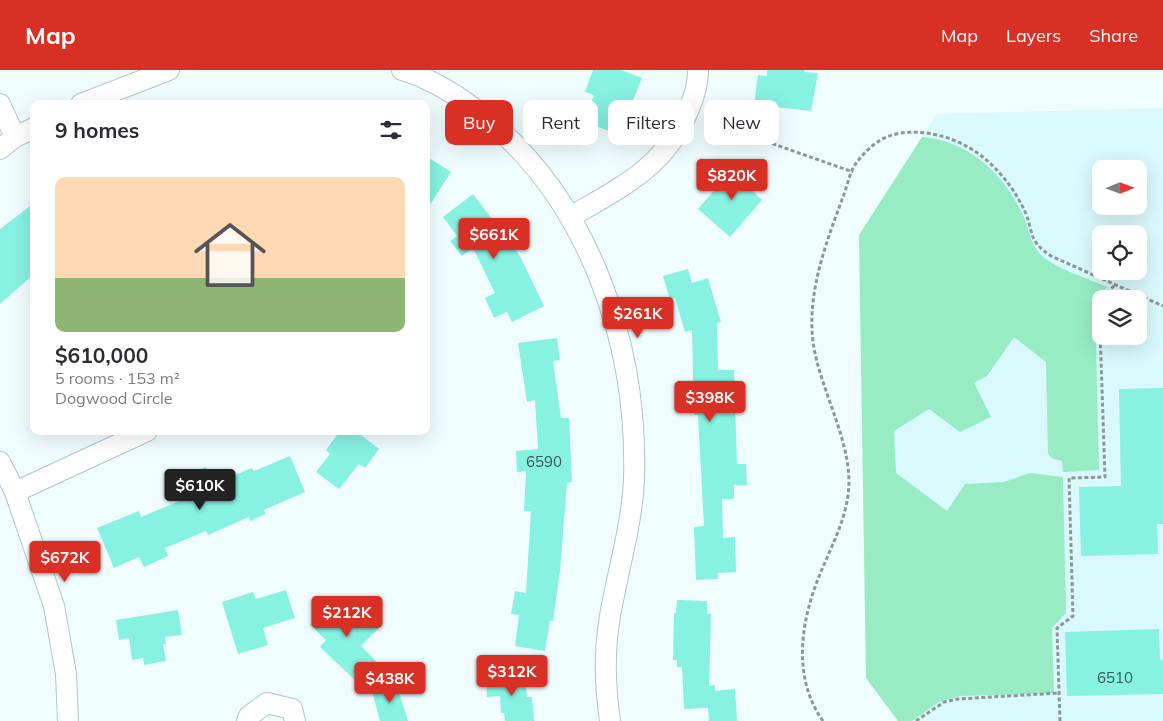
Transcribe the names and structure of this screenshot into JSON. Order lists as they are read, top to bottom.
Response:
{
  "house_numbers": ["6590", "6510"],
  "north": "right",
  "page": {
    "header": "Map",
    "nav": ["Map", "Layers", "Share"],
    "chip": [
      "Buy",
      "Rent",
      "Filters",
      "New"
    ],
    "heading": "9 homes",
    "price": [
      "$820K",
      "$661K",
      "$261K",
      "$398K",
      "$610K",
      "$672K",
      "$212K",
      "$312K",
      "$438K"
    ],
    "list": [
      {
        "name": "$610,000",
        "note": "5 rooms · 153 m² · Dogwood Circle"
      }
    ]
  }
}
